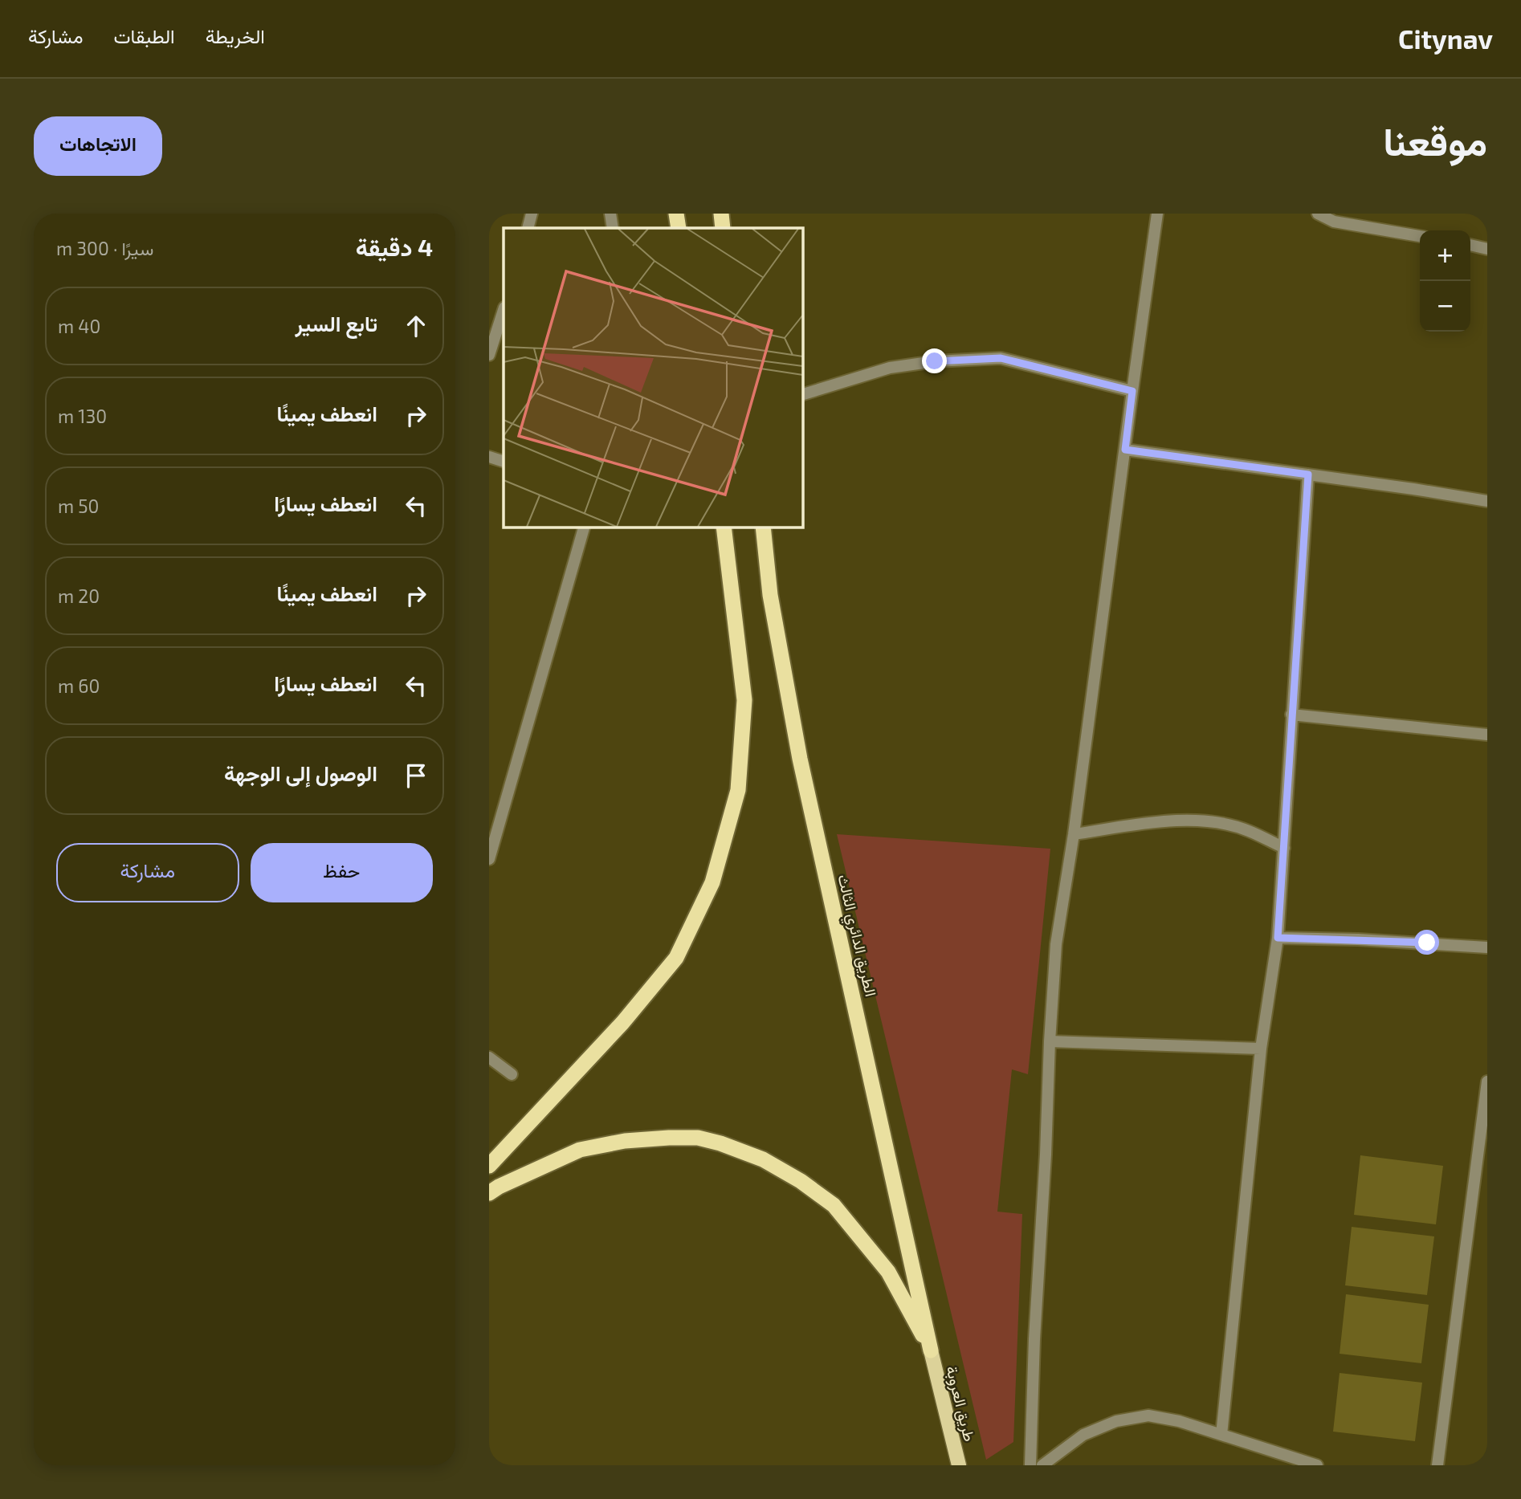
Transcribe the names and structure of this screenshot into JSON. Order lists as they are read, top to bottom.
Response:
{
  "streets": {
    "highway": ["الطريق الدائري الثالث"],
    "main road": ["طريق العروبة"]
  },
  "crossings": [
    ["الطريق الدائري الثالث", "طريق العروبة"]
  ],
  "page": {
    "header": "Citynav",
    "nav": ["الخريطة", "الطبقات", "مشاركة"],
    "title": "موقعنا",
    "buttons": [
      "الاتجاهات",
      ["حفظ", "مشاركة"]
    ],
    "heading": ["4 دقيقة", "سيرًا · 300 m"],
    "map_buttons": ["+", "−"],
    "list": [
      ["تابع السير", "40 m"],
      ["انعطف يمينًا", "130 m"],
      ["انعطف يسارًا", "50 m"],
      ["انعطف يمينًا", "20 m"],
      ["انعطف يسارًا", "60 m"],
      "الوصول إلى الوجهة"
    ]
  }
}
